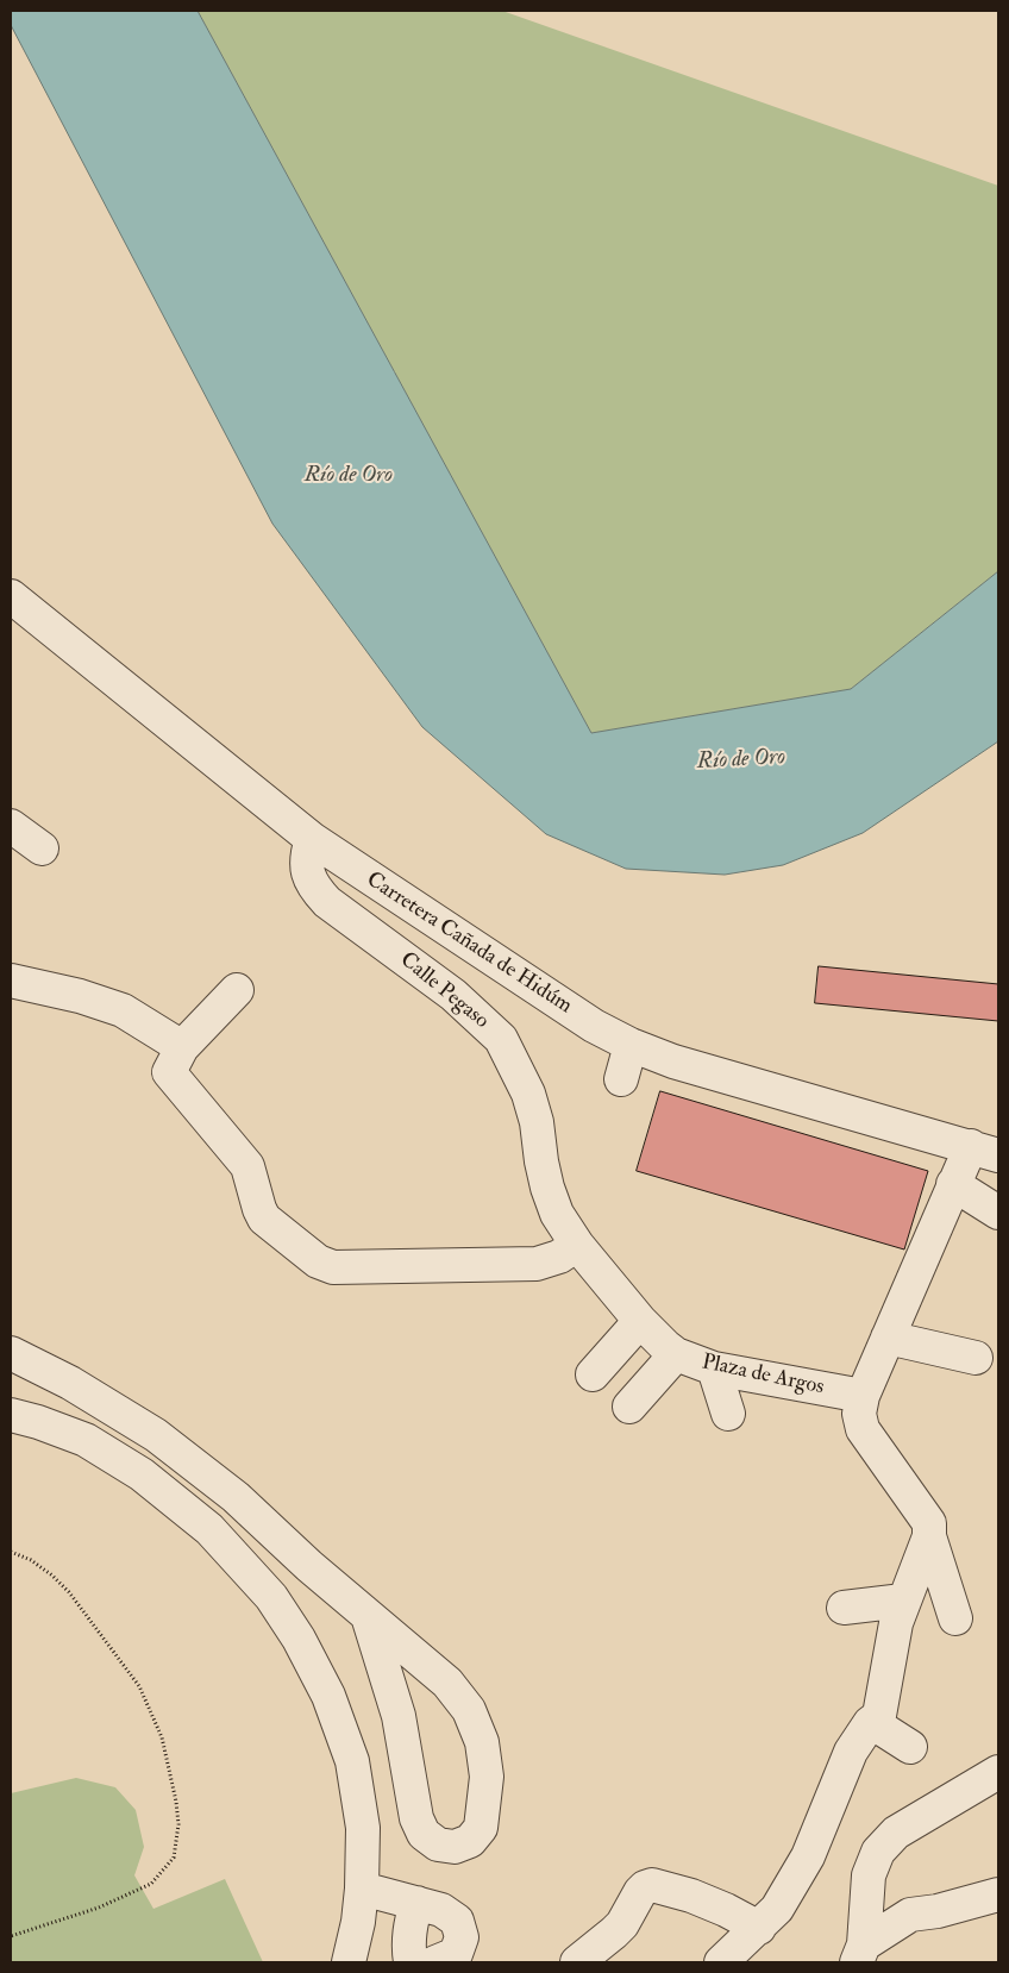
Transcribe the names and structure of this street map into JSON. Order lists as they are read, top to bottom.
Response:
{
  "streets": {
    "street": ["Carretera Cañada de Hidúm", "Calle Pegaso", "Plaza de Argos"]
  },
  "crossings": [
    ["Carretera Cañada de Hidúm", "Calle Pegaso"],
    ["Calle Pegaso", "Plaza de Argos"]
  ],
  "water": ["Río de Oro"]
}
